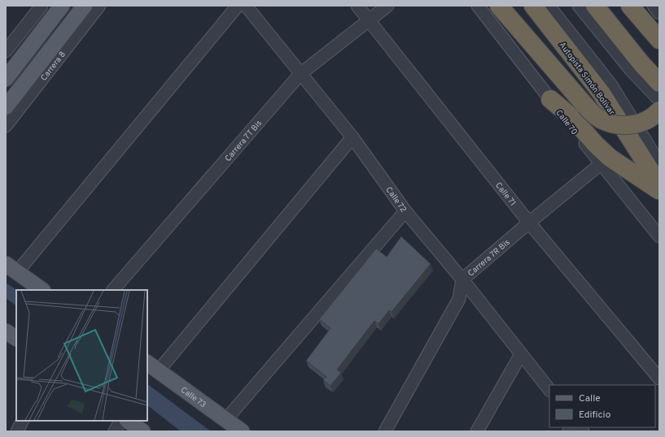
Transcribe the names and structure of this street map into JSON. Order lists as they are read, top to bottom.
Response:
{
  "streets": {
    "highway": ["Autopista Simón Bolívar"],
    "main road": ["Carrera 8", "Calle 73"],
    "street": [
      "Calle 70",
      "Carrera 7T Bis",
      "Calle 71",
      "Calle 72",
      "Carrera 7R Bis"
    ]
  },
  "crossings": [
    ["Calle 70", "Carrera 7R Bis"],
    ["Carrera 7T Bis", "Calle 71"],
    ["Carrera 7T Bis", "Calle 72"],
    ["Calle 71", "Carrera 7R Bis"],
    ["Calle 72", "Carrera 7R Bis"]
  ],
  "legend": ["Calle", "Edificio"]
}
